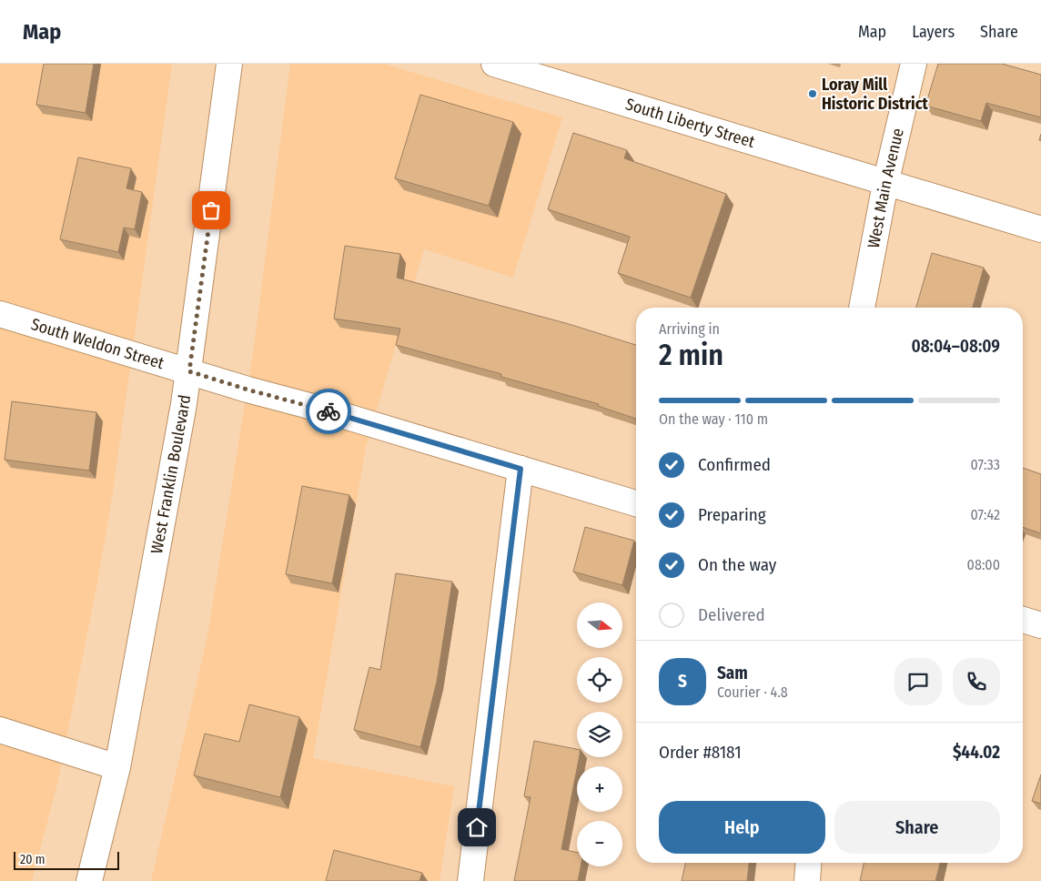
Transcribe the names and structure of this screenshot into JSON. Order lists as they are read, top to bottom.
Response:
{
  "streets": {
    "street": [
      "South Liberty Street",
      "West Main Avenue",
      "South Weldon Street",
      "West Franklin Boulevard"
    ]
  },
  "crossings": [
    ["South Liberty Street", "West Main Avenue"],
    ["South Weldon Street", "West Franklin Boulevard"]
  ],
  "places": ["Loray Mill Historic District"],
  "scale_bar": "20 m",
  "north": "right",
  "page": {
    "header": "Map",
    "nav": ["Map", "Layers", "Share"],
    "heading": ["2 min", "Arriving in", "08:04–08:09"],
    "panel": [
      "Sam",
      "Courier · 4.8",
      "Order #8181",
      "$44.02"
    ],
    "bar": "On the way · 110 m",
    "list": [
      ["Confirmed", "07:33"],
      ["Preparing", "07:42"],
      ["On the way", "08:00"],
      "Delivered"
    ],
    "map_buttons": ["+", "−"],
    "round": "S",
    "buttons": ["Help", "Share"],
    "scale": "20 m"
  }
}
